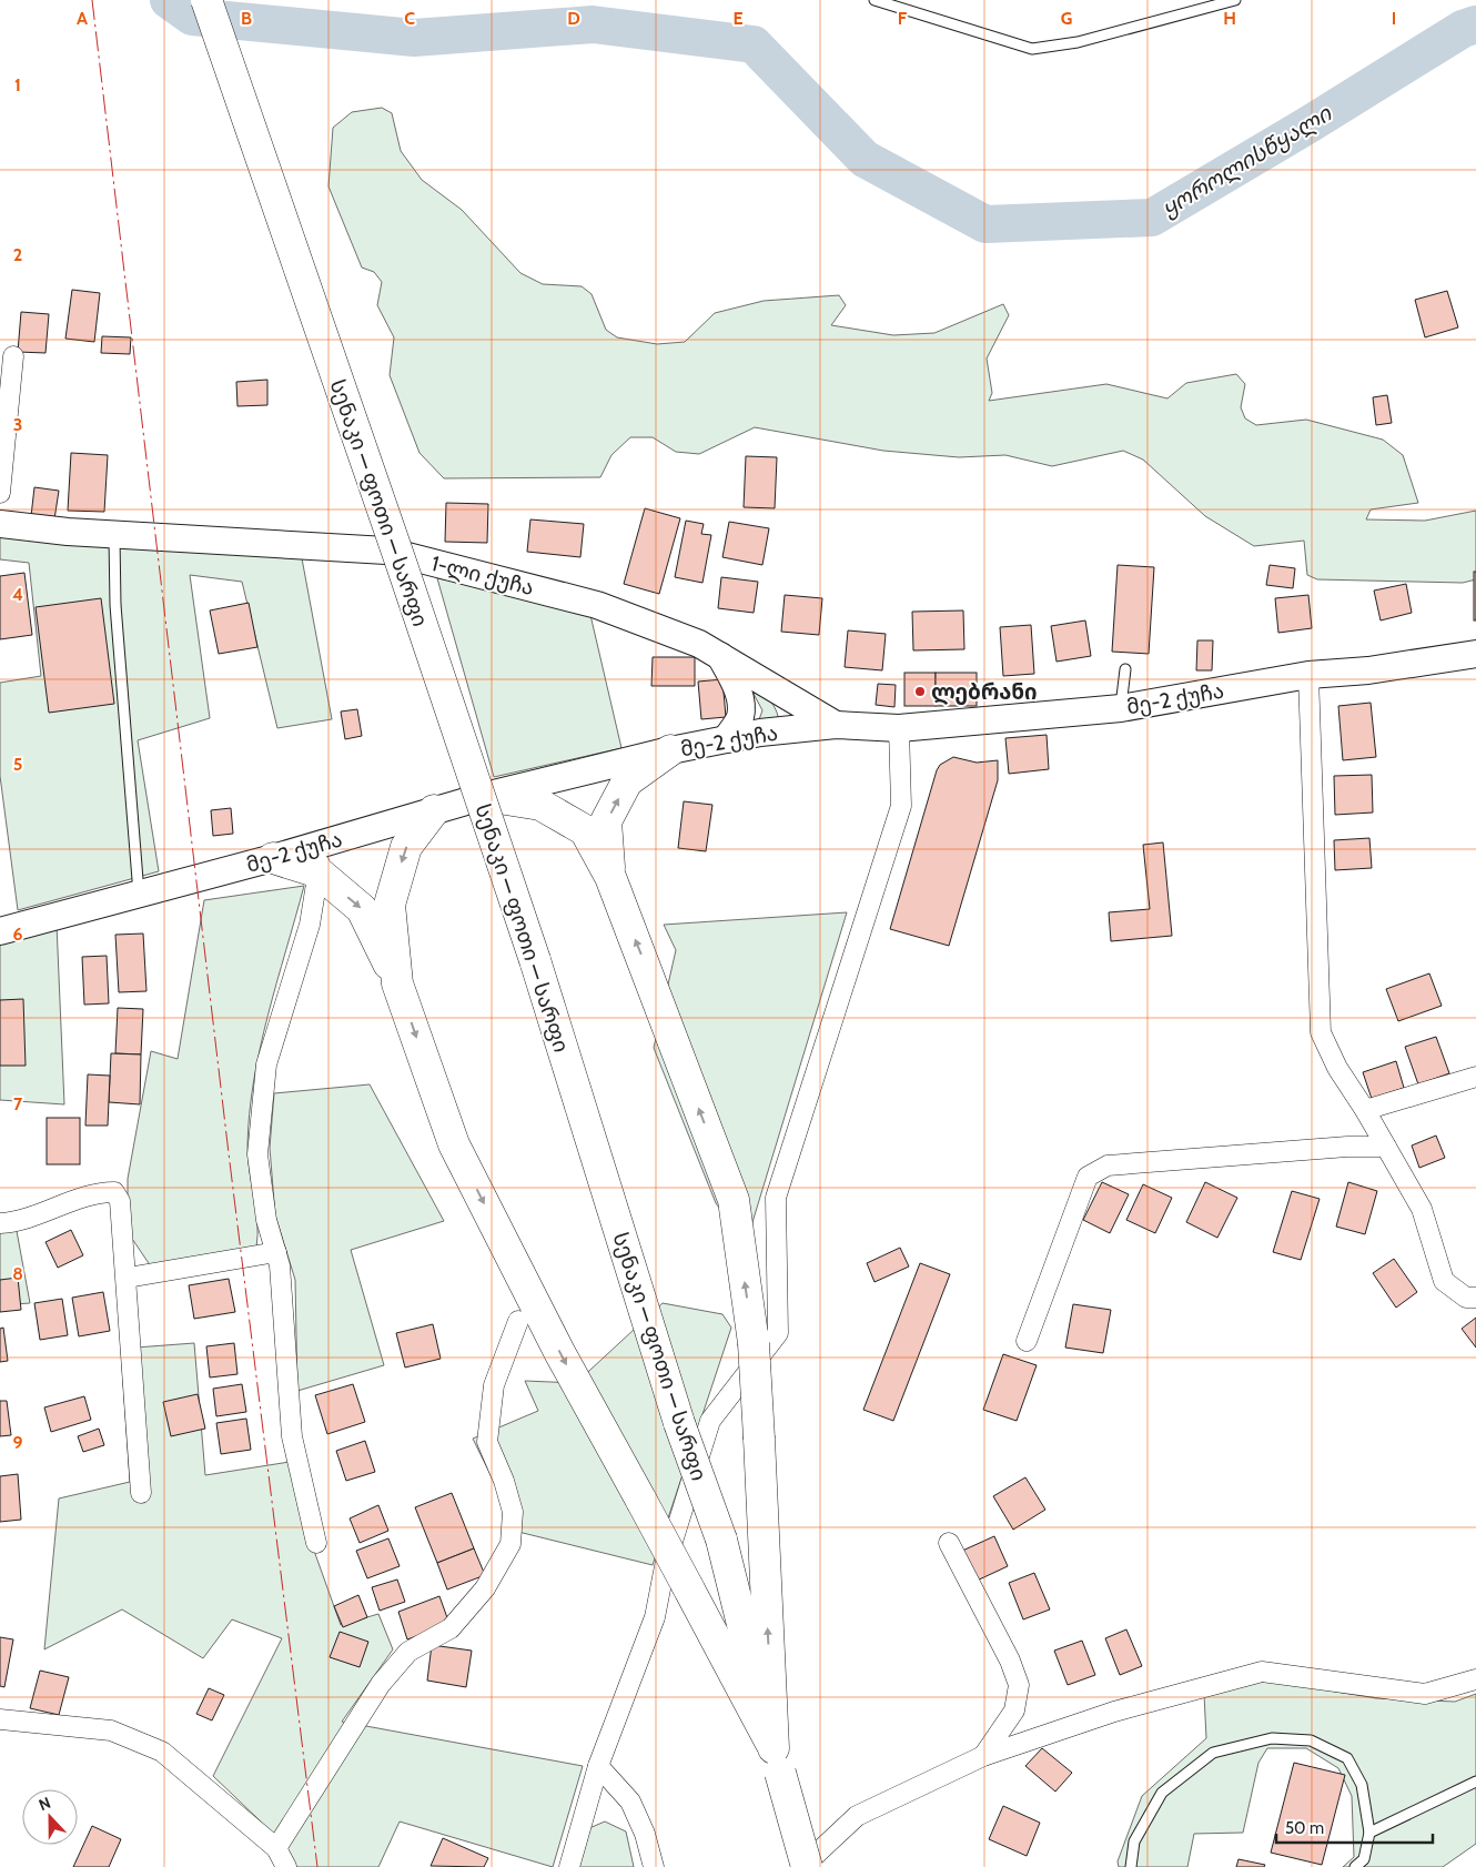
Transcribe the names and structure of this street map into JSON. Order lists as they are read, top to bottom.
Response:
{
  "streets": {
    "highway": ["სენაკი — ფოთი — სარფი"],
    "street": ["1-ლი ქუჩა", "მე-2 ქუჩა"]
  },
  "crossings": [
    ["1-ლი ქუჩა", "მე-2 ქუჩა"]
  ],
  "water": ["ყოროლისწყალი"],
  "places": ["ლებრანი"],
  "scale_bar": "50 m",
  "north": "top",
  "grid": {
    "columns": [
      "A",
      "B",
      "C",
      "D",
      "E",
      "F",
      "G",
      "H",
      "I"
    ],
    "rows": [
      "1",
      "2",
      "3",
      "4",
      "5",
      "6",
      "7",
      "8",
      "9"
    ]
  }
}
